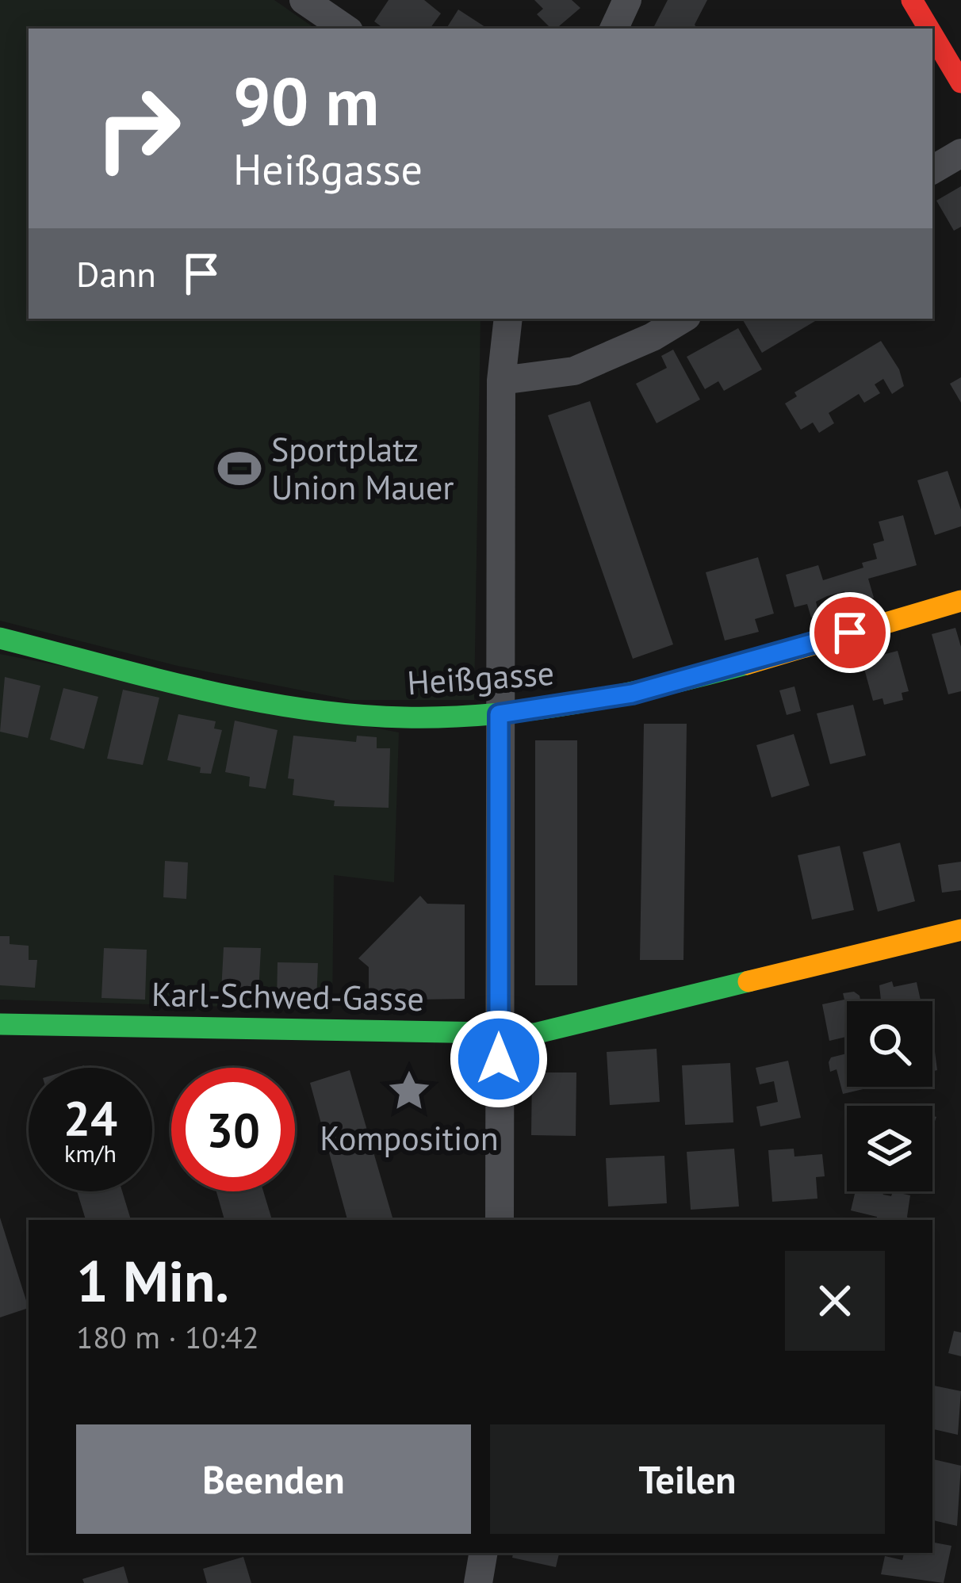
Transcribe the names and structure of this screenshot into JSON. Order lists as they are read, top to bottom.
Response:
{
  "streets": {
    "street": ["Heißgasse", "Karl-Schwed-Gasse"]
  },
  "places": {
    "sports": ["Sportplatz Union Mauer"],
    "place": ["Komposition"]
  },
  "page": {
    "turn": ["90 m", "Heißgasse"],
    "then": "Dann",
    "speed": "24 km/h",
    "limit": "30",
    "heading": ["1 Min.", "180 m · 10:42"],
    "buttons": ["Beenden", "Teilen"]
  }
}
